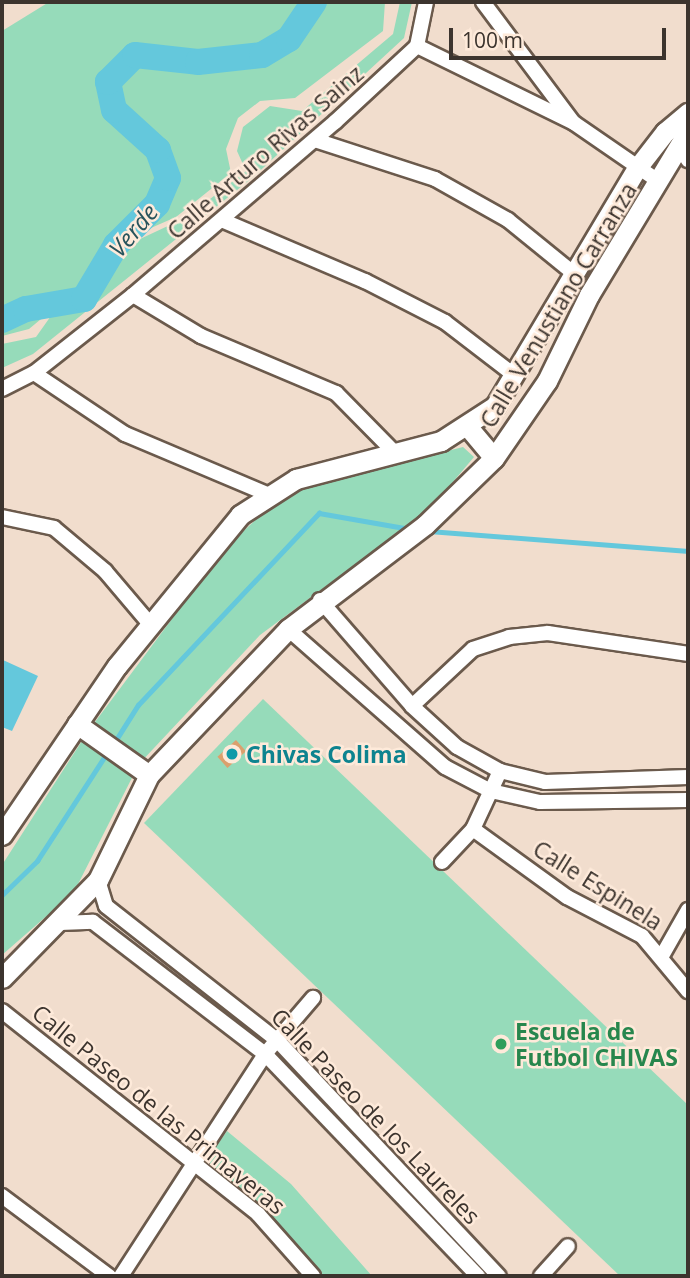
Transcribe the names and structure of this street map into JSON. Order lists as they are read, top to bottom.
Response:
{
  "streets": {
    "street": [
      "Calle Arturo Rivas Sainz",
      "Calle Venustiano Carranza",
      "Calle Espinela",
      "Calle Paseo de las Primaveras",
      "Calle Paseo de los Laureles"
    ]
  },
  "crossings": [
    ["Calle Venustiano Carranza", "Calle Paseo de los Laureles"]
  ],
  "water": ["Verde"],
  "places": ["Chivas Colima", "Escuela de Futbol CHIVAS"],
  "scale_bar": "100 m"
}
